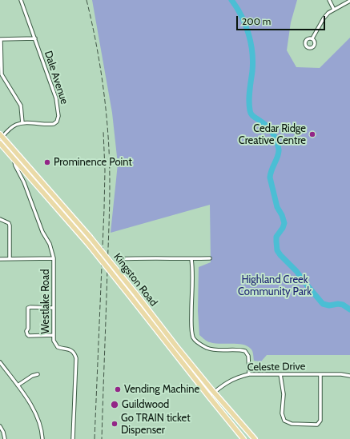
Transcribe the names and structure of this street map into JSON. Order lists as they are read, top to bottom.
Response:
{
  "streets": {
    "main road": ["Kingston Road"],
    "street": ["Dale Avenue", "Westlake Road", "Celeste Drive"]
  },
  "crossings": [
    ["Dale Avenue", "Kingston Road"],
    ["Kingston Road", "Westlake Road"],
    ["Kingston Road", "Celeste Drive"]
  ],
  "parks": ["Highland Creek Community Park"],
  "places": [
    "Cedar Ridge Creative Centre",
    "Prominence Point",
    "Vending Machine",
    "Guildwood",
    "Go TRAIN ticket Dispenser"
  ],
  "scale_bar": "200 m"
}
